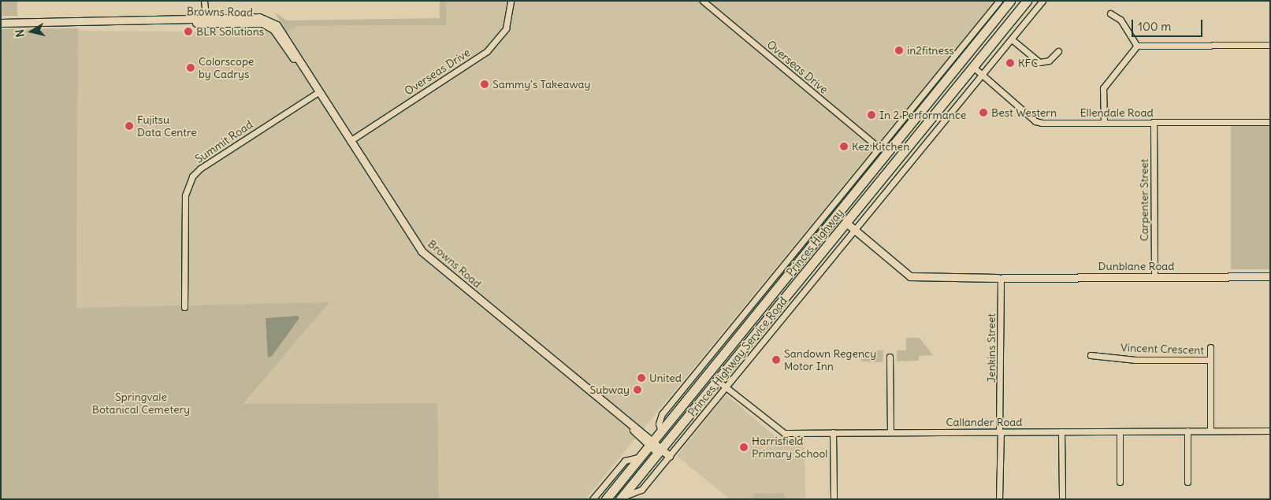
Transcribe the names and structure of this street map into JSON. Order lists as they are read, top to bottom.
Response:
{
  "streets": {
    "highway": ["Princes Highway"],
    "street": [
      "Browns Road",
      "Overseas Drive",
      "Ellendale Road",
      "Summit Road",
      "Carpenter Street",
      "Dunblane Road",
      "Jenkins Street",
      "Vincent Crescent",
      "Princes Highway Service Road",
      "Callander Road"
    ]
  },
  "crossings": [
    ["Browns Road", "Overseas Drive"],
    ["Browns Road", "Summit Road"],
    ["Browns Road", "Princes Highway"],
    ["Browns Road", "Princes Highway Service Road"],
    ["Overseas Drive", "Princes Highway Service Road"],
    ["Ellendale Road", "Carpenter Street"],
    ["Ellendale Road", "Princes Highway"],
    ["Ellendale Road", "Princes Highway Service Road"],
    ["Carpenter Street", "Dunblane Road"],
    ["Princes Highway", "Dunblane Road"],
    ["Princes Highway", "Princes Highway Service Road"],
    ["Princes Highway", "Callander Road"],
    ["Dunblane Road", "Jenkins Street"],
    ["Dunblane Road", "Princes Highway Service Road"],
    ["Jenkins Street", "Callander Road"],
    ["Vincent Crescent", "Callander Road"],
    ["Princes Highway Service Road", "Callander Road"]
  ],
  "parks": ["Springvale Botanical Cemetery"],
  "places": [
    "BLR Solutions",
    "in2fitness",
    "KFC",
    "Colorscope by Cadrys",
    "Sammy's Takeaway",
    "Best Western",
    "In 2 Performance",
    "Fujitsu Data Centre",
    "Kez Kitchen",
    "Sandown Regency Motor Inn",
    "United",
    "Subway",
    "Harrisfield Primary School"
  ],
  "scale_bar": "100 m",
  "north": "left"
}
